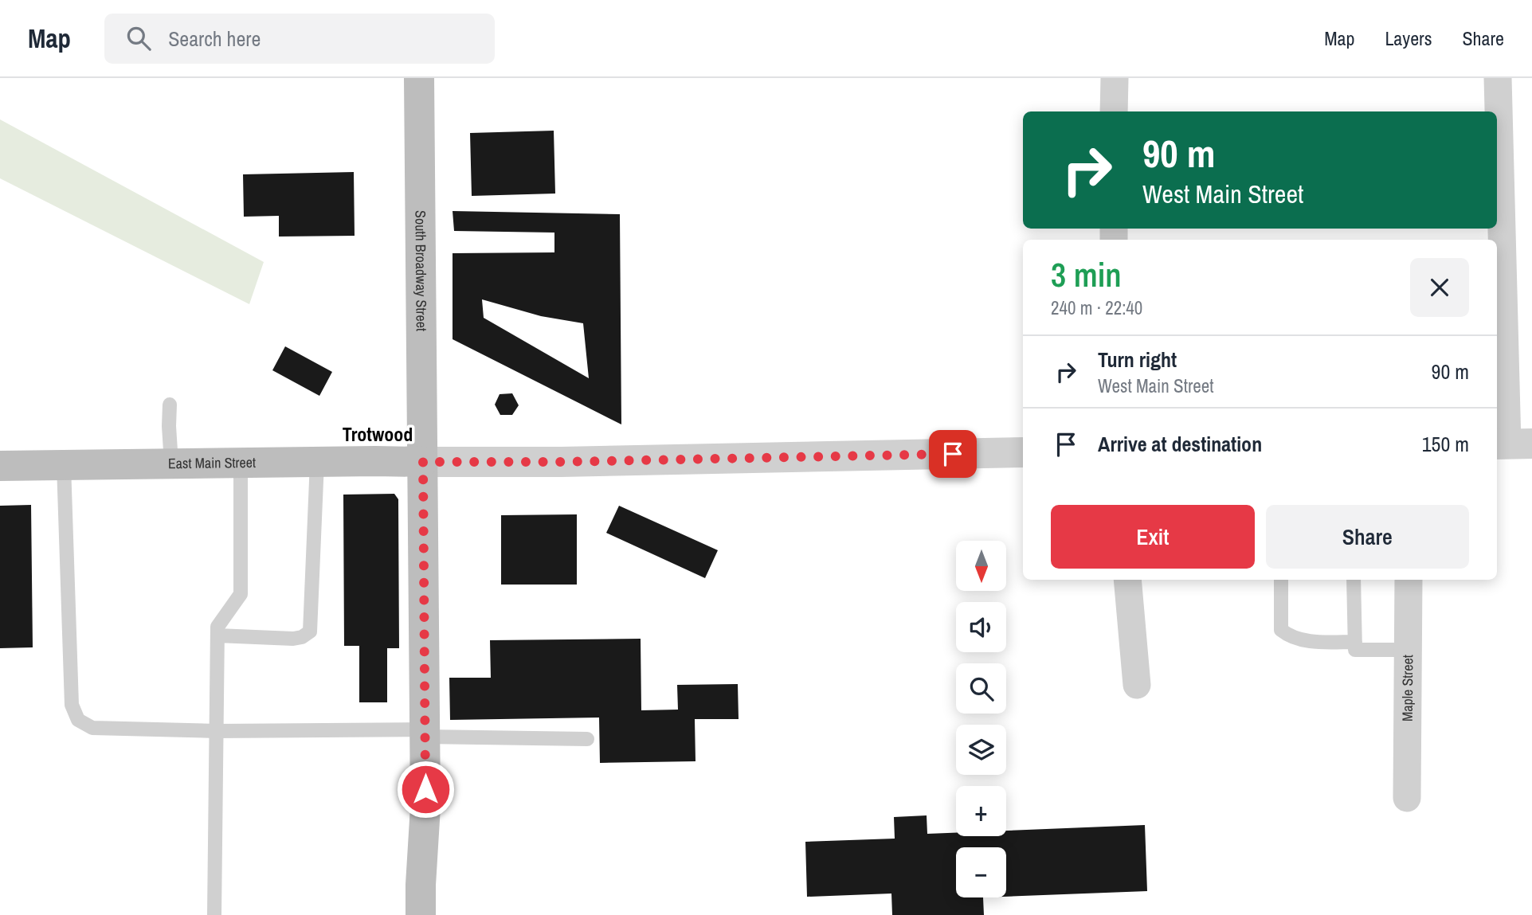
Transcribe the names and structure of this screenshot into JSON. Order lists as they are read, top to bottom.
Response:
{
  "streets": {
    "main road": ["South Broadway Street", "East Main Street"],
    "street": ["Maple Street"]
  },
  "crossings": [
    ["South Broadway Street", "East Main Street"]
  ],
  "districts": ["Trotwood"],
  "north": "bottom",
  "page": {
    "header": "Map",
    "search": "Search here",
    "nav": ["Map", "Layers", "Share"],
    "turn": ["90 m", "West Main Street"],
    "heading": ["3 min", "240 m · 22:40"],
    "list": [
      {
        "name": "Turn right",
        "note": "West Main Street",
        "value": "90 m"
      },
      {
        "name": "Arrive at destination",
        "value": "150 m"
      }
    ],
    "buttons": ["Exit", "Share"],
    "map_buttons": ["+", "−"]
  }
}
